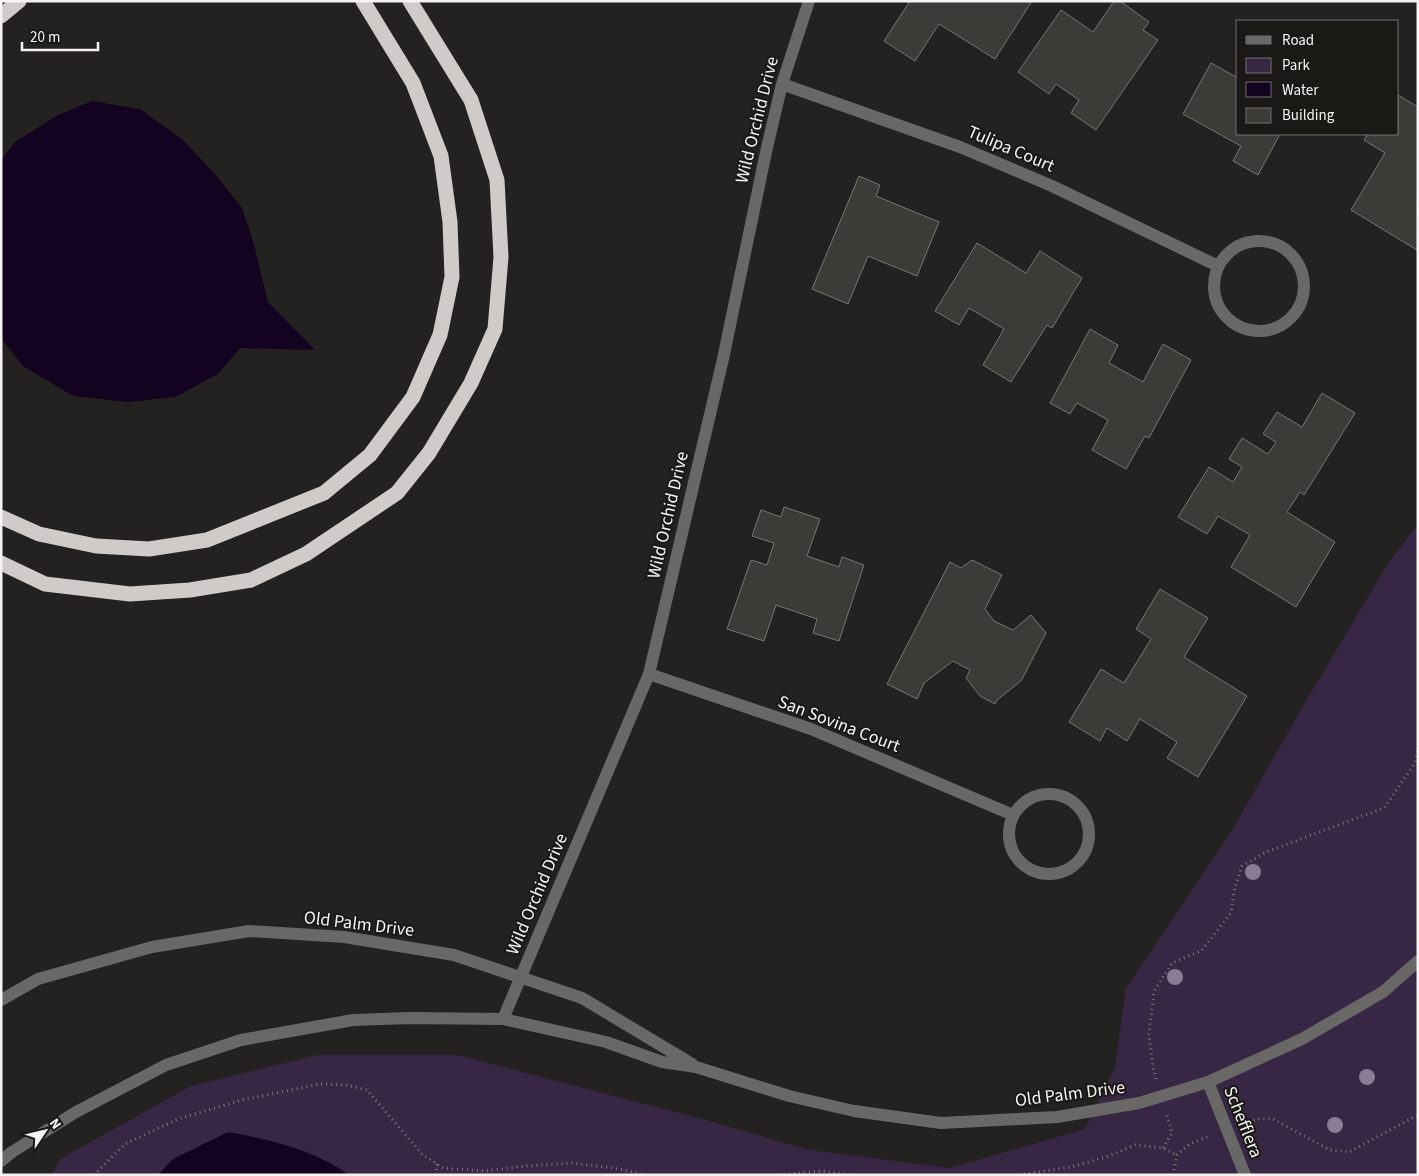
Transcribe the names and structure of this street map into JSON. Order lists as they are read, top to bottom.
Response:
{
  "streets": {
    "street": [
      "Wild Orchid Drive",
      "Tulipa Court",
      "San Sovina Court",
      "Old Palm Drive",
      "Schefflera"
    ]
  },
  "crossings": [
    ["Wild Orchid Drive", "Tulipa Court"],
    ["Wild Orchid Drive", "San Sovina Court"],
    ["Wild Orchid Drive", "Old Palm Drive"],
    ["Old Palm Drive", "Schefflera"]
  ],
  "legend": [
    "Road",
    "Park",
    "Water",
    "Building"
  ],
  "scale_bar": "20 m",
  "north": "top right"
}
